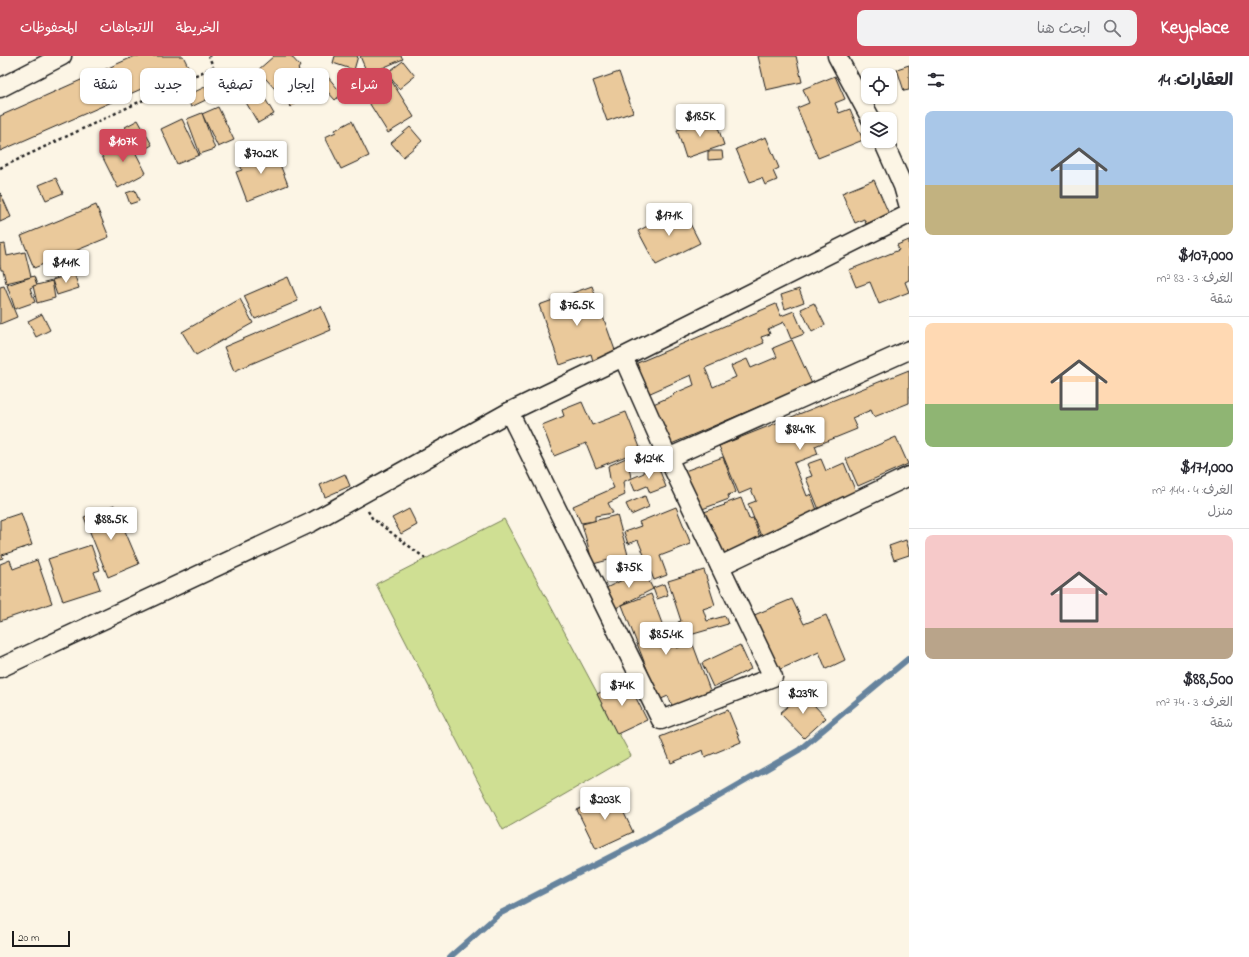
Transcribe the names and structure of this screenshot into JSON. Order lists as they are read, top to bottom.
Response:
{
  "scale_bar": "20 m",
  "page": {
    "header": "Keyplace",
    "search": "ابحث هنا",
    "nav": ["الخريطة", "الاتجاهات", "المحفوظات"],
    "heading": "العقارات: 14",
    "chip": [
      "شراء",
      "إيجار",
      "تصفية",
      "جديد",
      "شقة"
    ],
    "list": [
      {
        "name": "$107,000",
        "note": "الغرف: 3 · 83 m² · شقة"
      },
      {
        "name": "$171,000",
        "note": "الغرف: 4 · 144 m² · منزل"
      },
      {
        "name": "$88,500",
        "note": "الغرف: 3 · 74 m² · شقة"
      }
    ],
    "price": [
      "$185K",
      "$107K",
      "$70.2K",
      "$171K",
      "$141K",
      "$76.5K",
      "$84.9K",
      "$124K",
      "$88.5K",
      "$75K",
      "$85.4K",
      "$74K",
      "$239K",
      "$203K"
    ],
    "scale": "20 m"
  }
}
